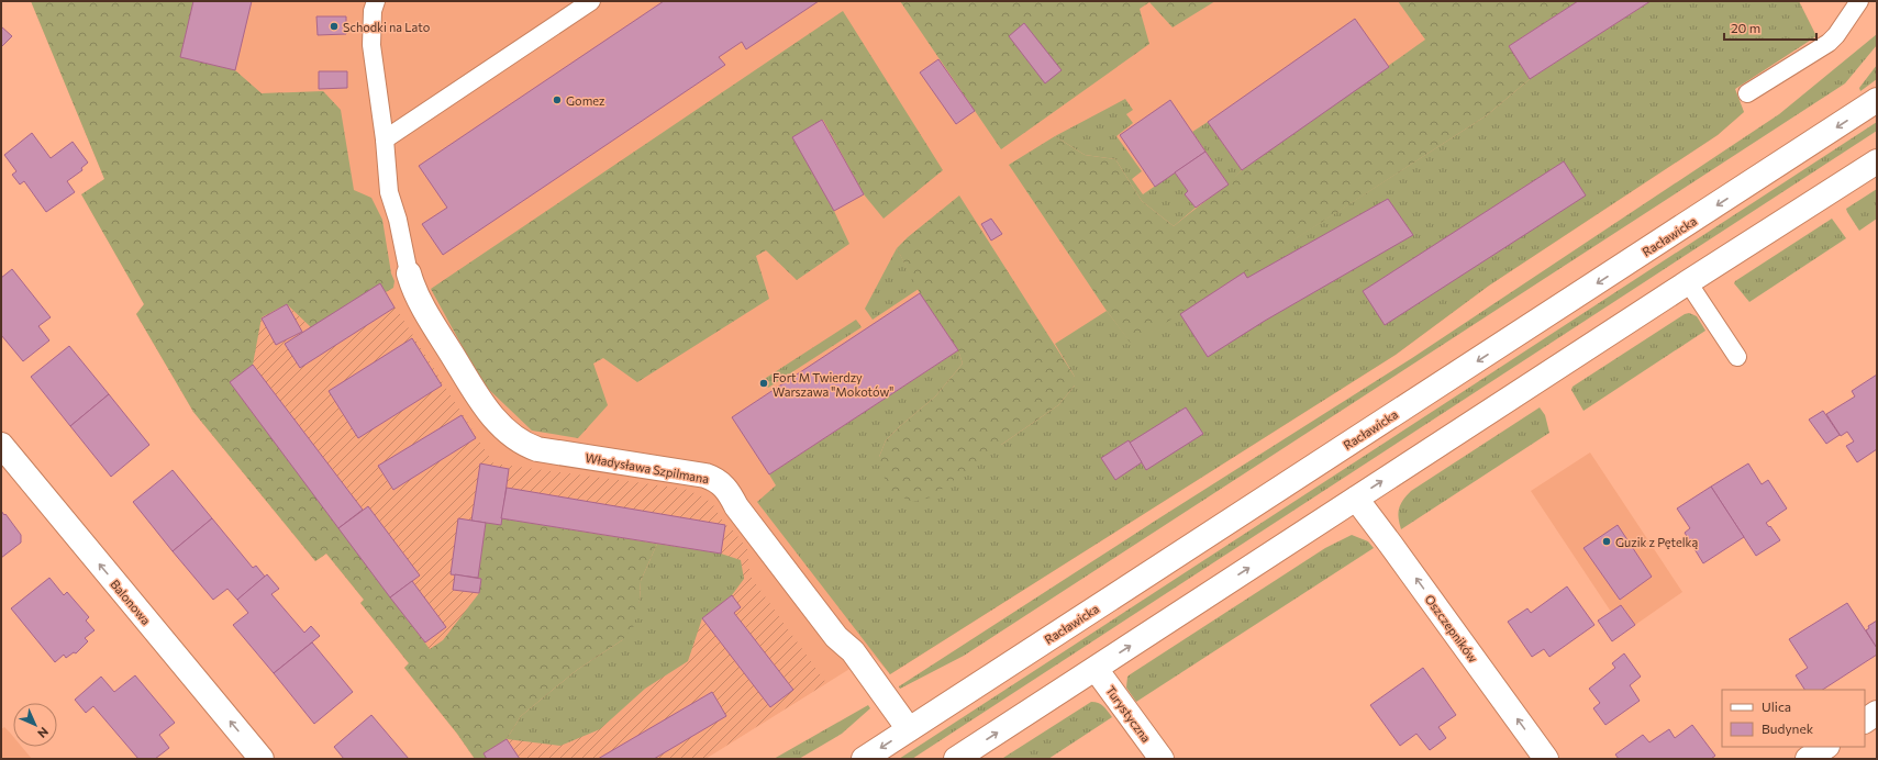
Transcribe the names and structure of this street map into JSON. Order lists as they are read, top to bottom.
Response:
{
  "streets": {
    "main road": [
      "Racławicka",
      "Władysława Szpilmana",
      "Balonowa",
      "Oszczepników",
      "Turystyczna"
    ]
  },
  "crossings": [
    ["Racławicka", "Władysława Szpilmana"]
  ],
  "one_way": ["Balonowa", "Oszczepników"],
  "places": [
    "Schodki na Lato",
    "Gomez",
    "Fort M Twierdzy Warszawa \"Mokotów\"",
    "Guzik z Pętelką"
  ],
  "legend": ["Ulica", "Budynek"],
  "scale_bar": "20 m",
  "north": "bottom right"
}
